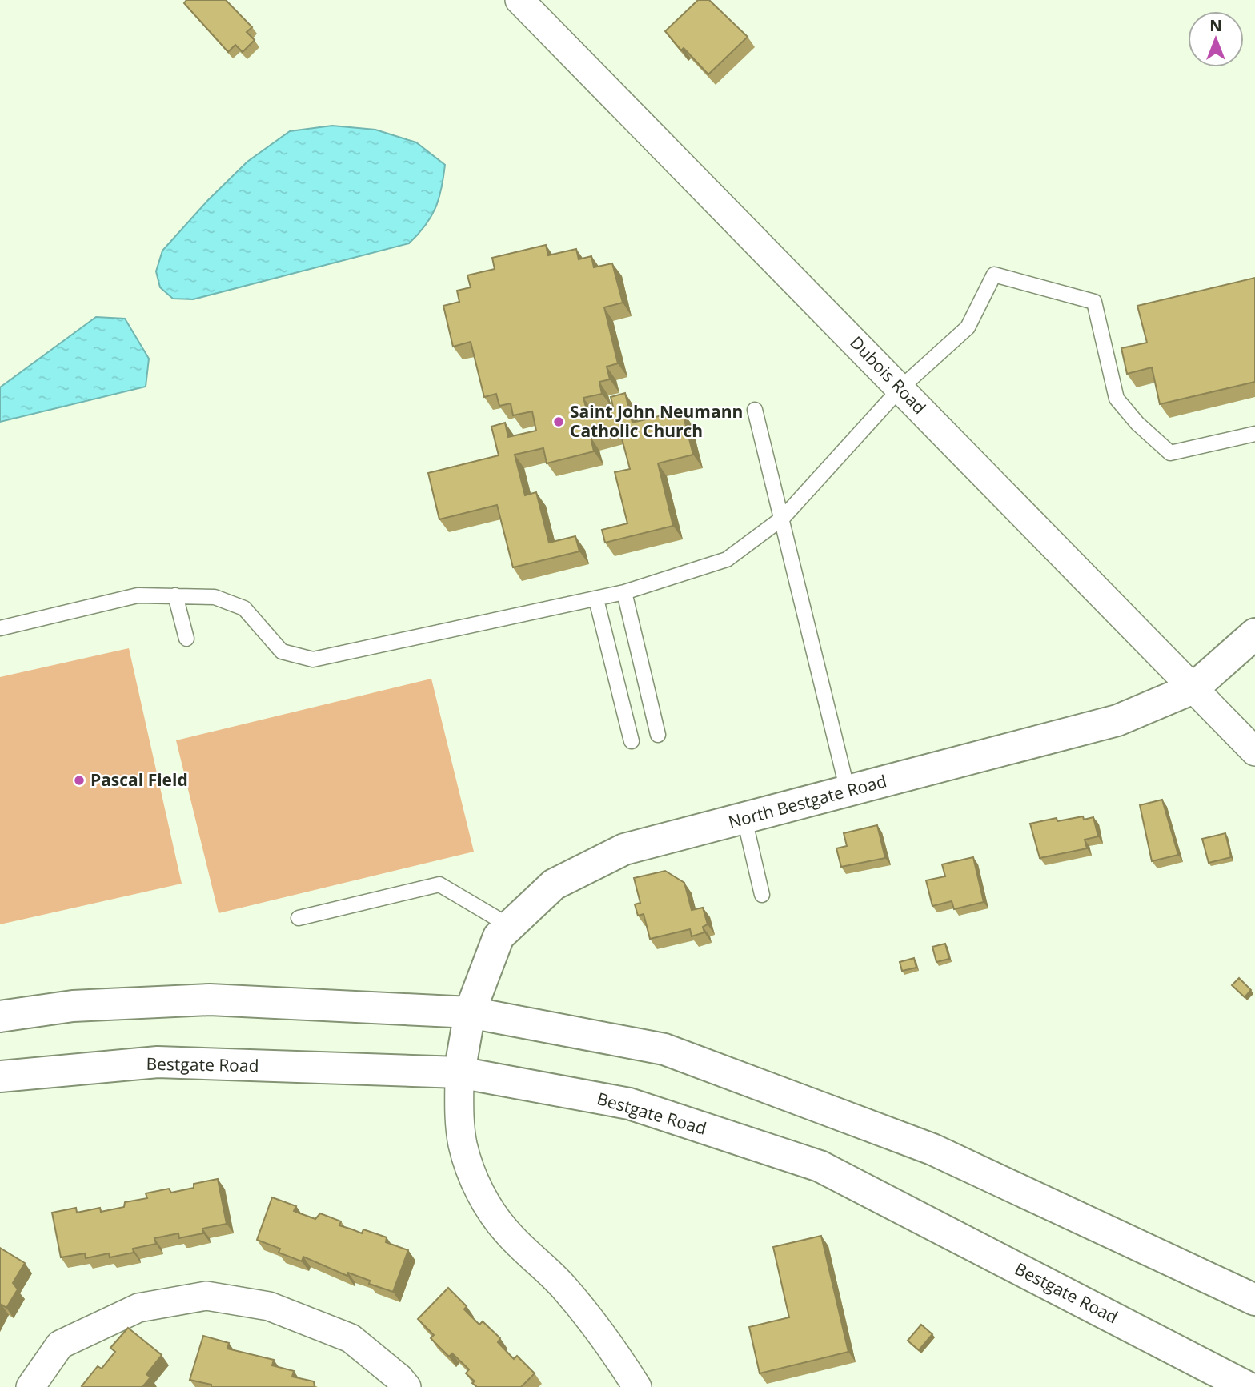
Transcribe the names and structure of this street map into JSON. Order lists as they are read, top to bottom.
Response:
{
  "streets": {
    "main road": ["North Bestgate Road", "Bestgate Road"],
    "street": ["Dubois Road"]
  },
  "crossings": [
    ["Dubois Road", "North Bestgate Road"],
    ["North Bestgate Road", "Bestgate Road"]
  ],
  "places": ["Saint John Neumann Catholic Church", "Pascal Field"],
  "north": "top"
}
